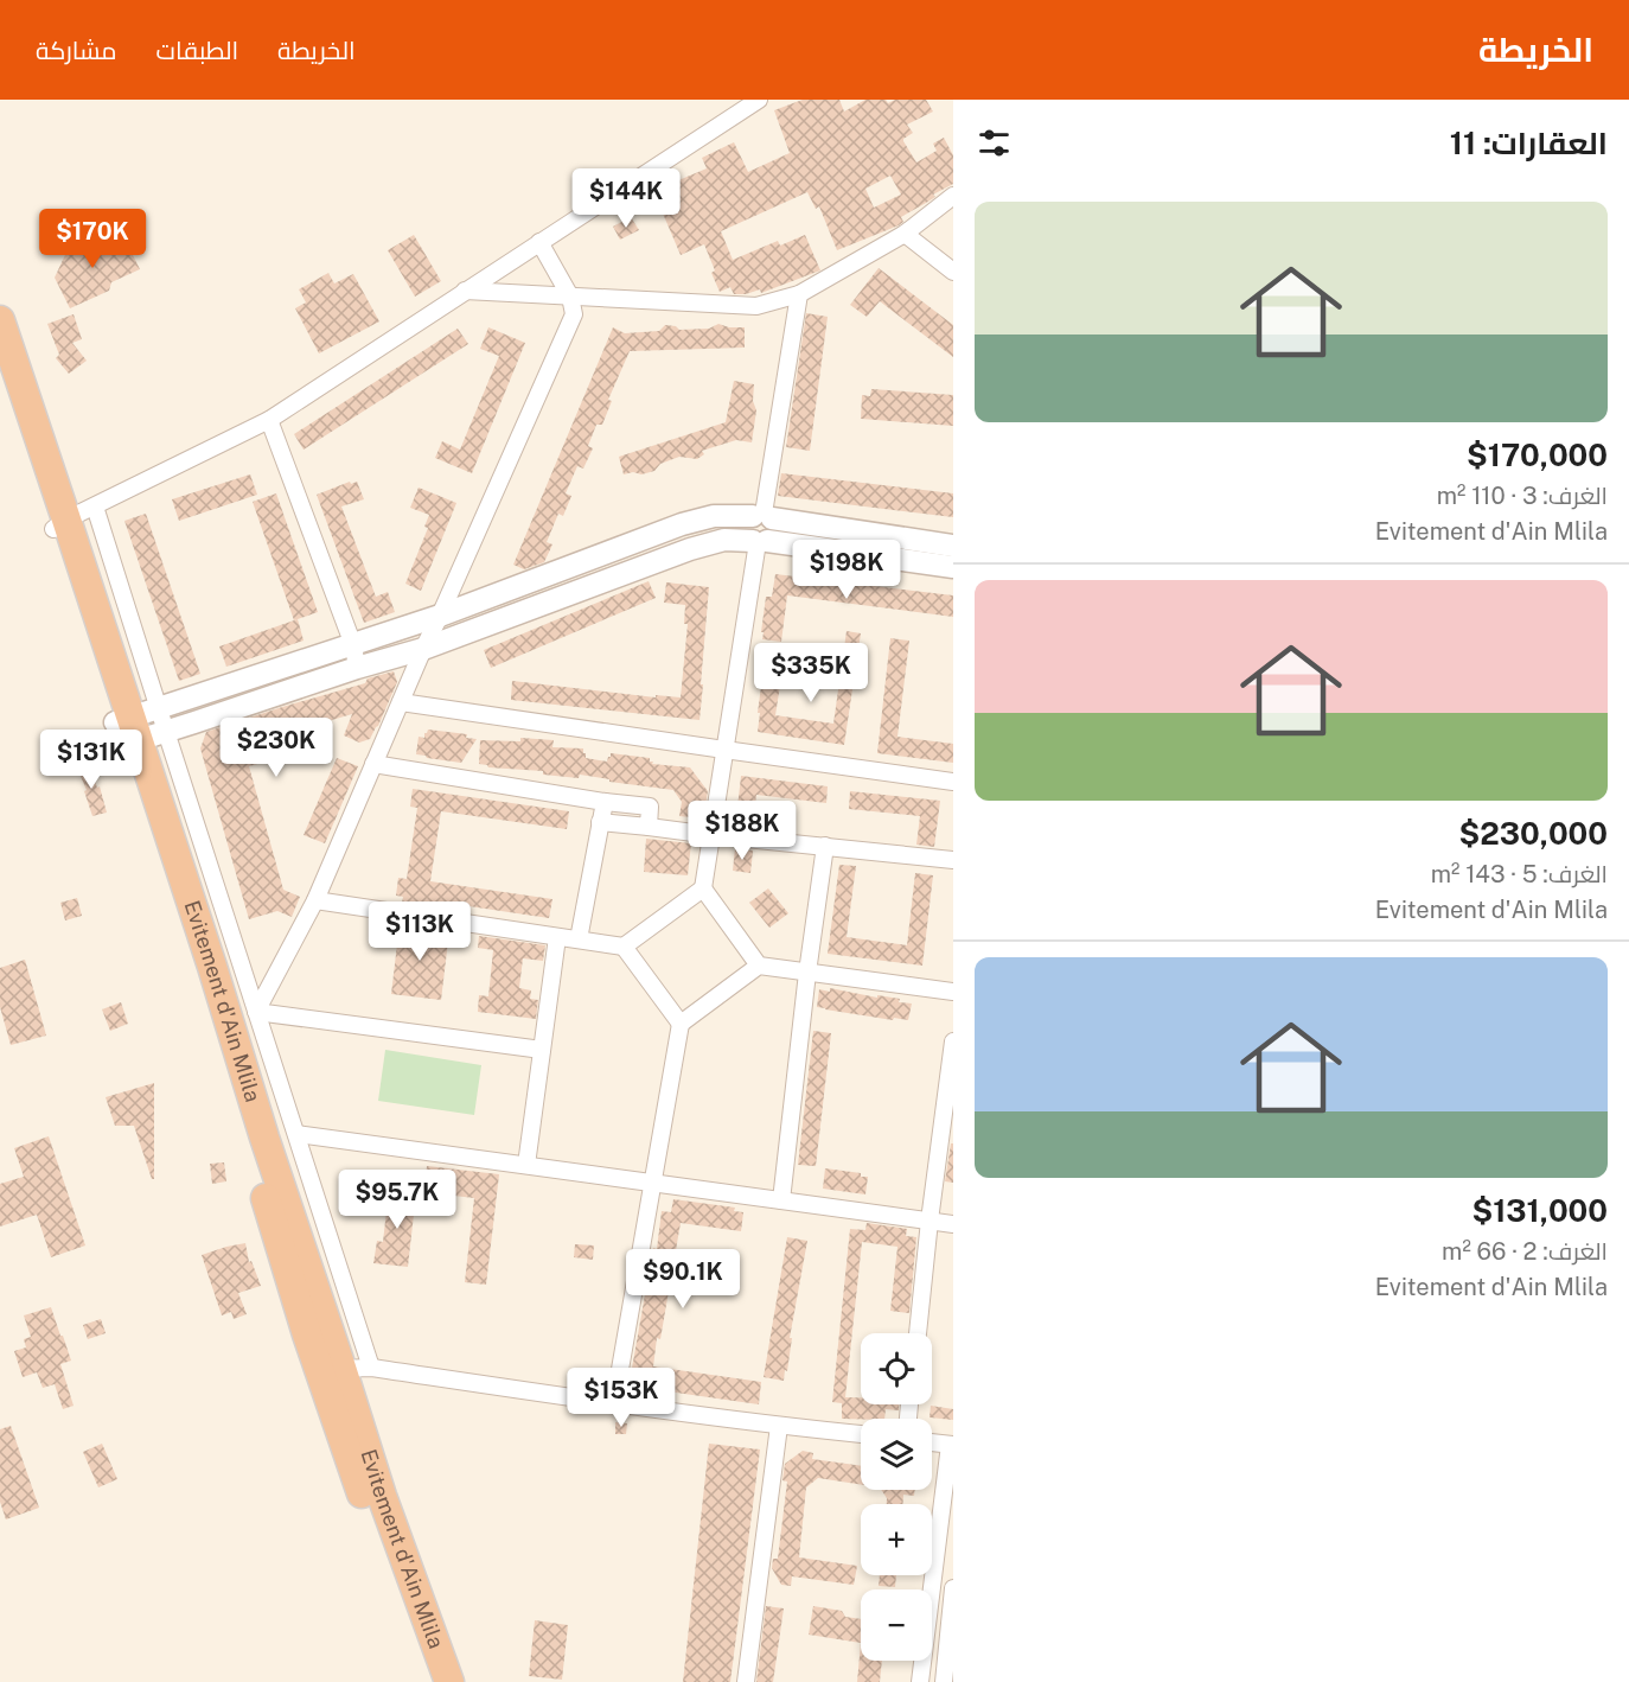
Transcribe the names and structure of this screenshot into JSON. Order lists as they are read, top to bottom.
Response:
{
  "streets": {
    "highway": ["Evitement d'Ain Mlila"]
  },
  "page": {
    "header": "الخريطة",
    "nav": ["الخريطة", "الطبقات", "مشاركة"],
    "heading": "العقارات: 11",
    "price": [
      "$144K",
      "$170K",
      "$198K",
      "$335K",
      "$230K",
      "$131K",
      "$188K",
      "$113K",
      "$95.7K",
      "$90.1K",
      "$153K"
    ],
    "list": [
      {
        "name": "$170,000",
        "note": "الغرف: 3 · 110 m² · Evitement d'Ain Mlila"
      },
      {
        "name": "$230,000",
        "note": "الغرف: 5 · 143 m² · Evitement d'Ain Mlila"
      },
      {
        "name": "$131,000",
        "note": "الغرف: 2 · 66 m² · Evitement d'Ain Mlila"
      }
    ],
    "map_buttons": ["+", "−"]
  }
}
